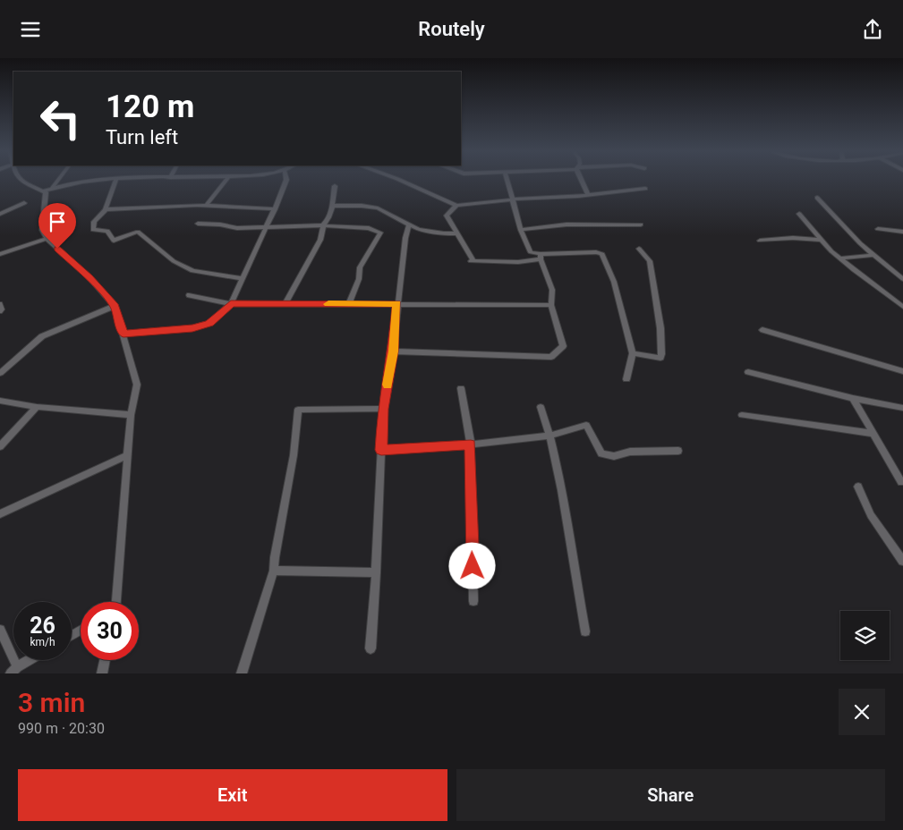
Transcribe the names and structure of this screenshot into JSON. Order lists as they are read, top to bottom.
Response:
{
  "page": {
    "header": "Routely",
    "turn": ["120 m", "Turn left"],
    "speed": "26 km/h",
    "limit": "30",
    "heading": ["3 min", "990 m · 20:30"],
    "buttons": ["Exit", "Share"]
  }
}
